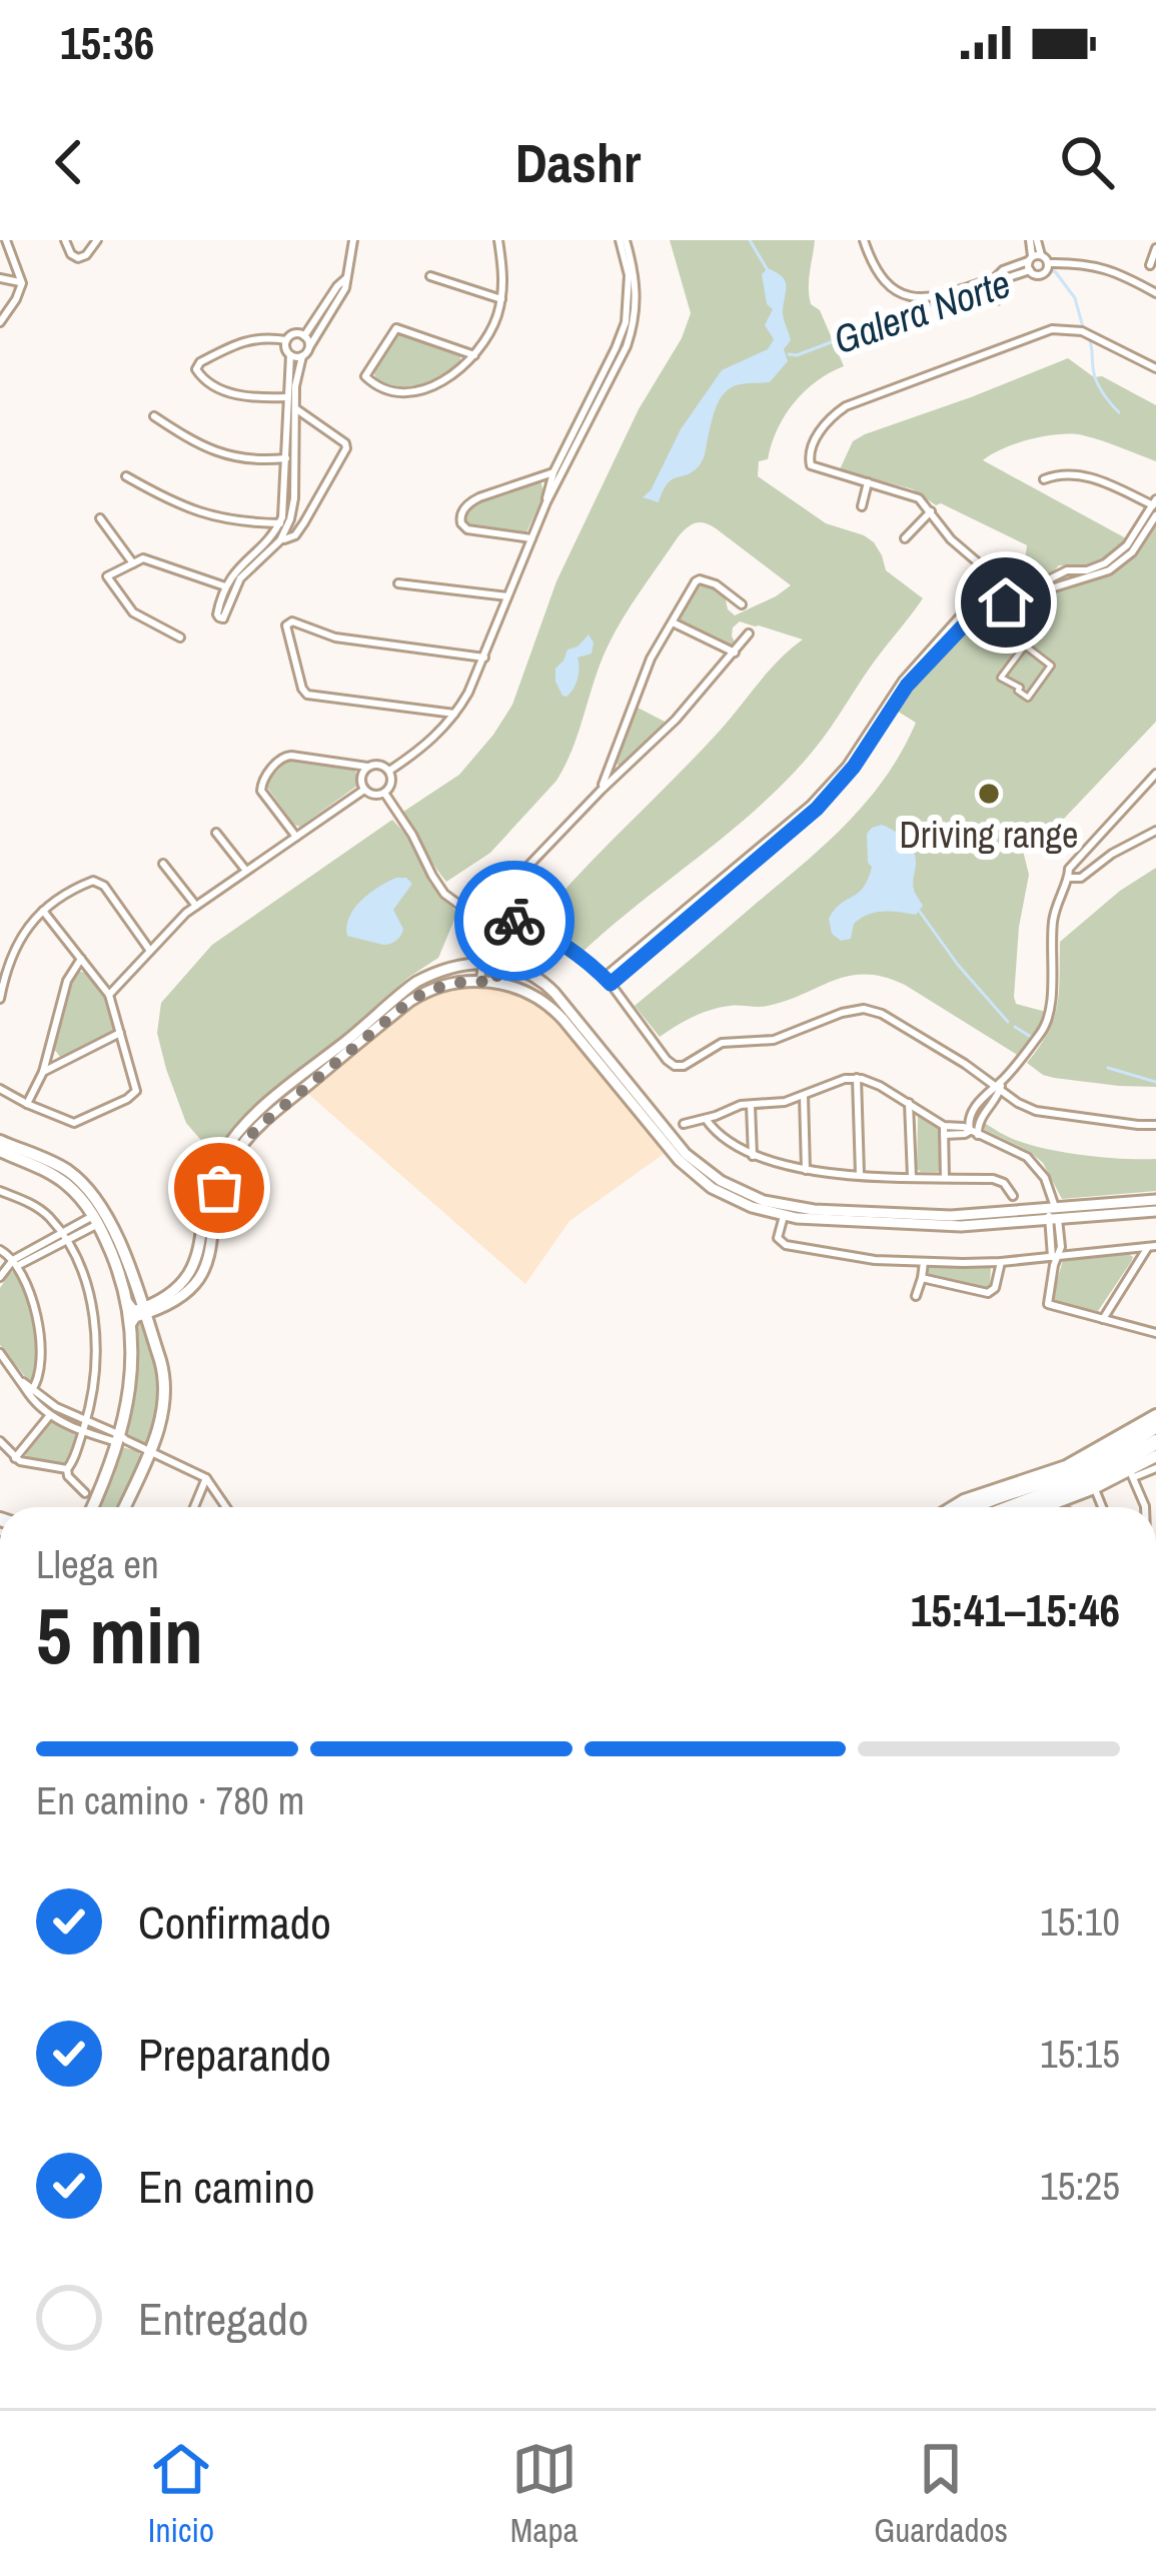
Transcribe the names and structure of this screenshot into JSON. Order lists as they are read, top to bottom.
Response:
{
  "water": ["Galera Norte"],
  "places": ["Driving range"],
  "page": {
    "status": "15:36",
    "header": "Dashr",
    "heading": ["5 min", "Llega en", "15:41–15:46"],
    "bar": "En camino · 780 m",
    "list": [
      ["Confirmado", "15:10"],
      ["Preparando", "15:15"],
      ["En camino", "15:25"],
      "Entregado"
    ],
    "tabs": ["Inicio", "Mapa", "Guardados"]
  }
}
